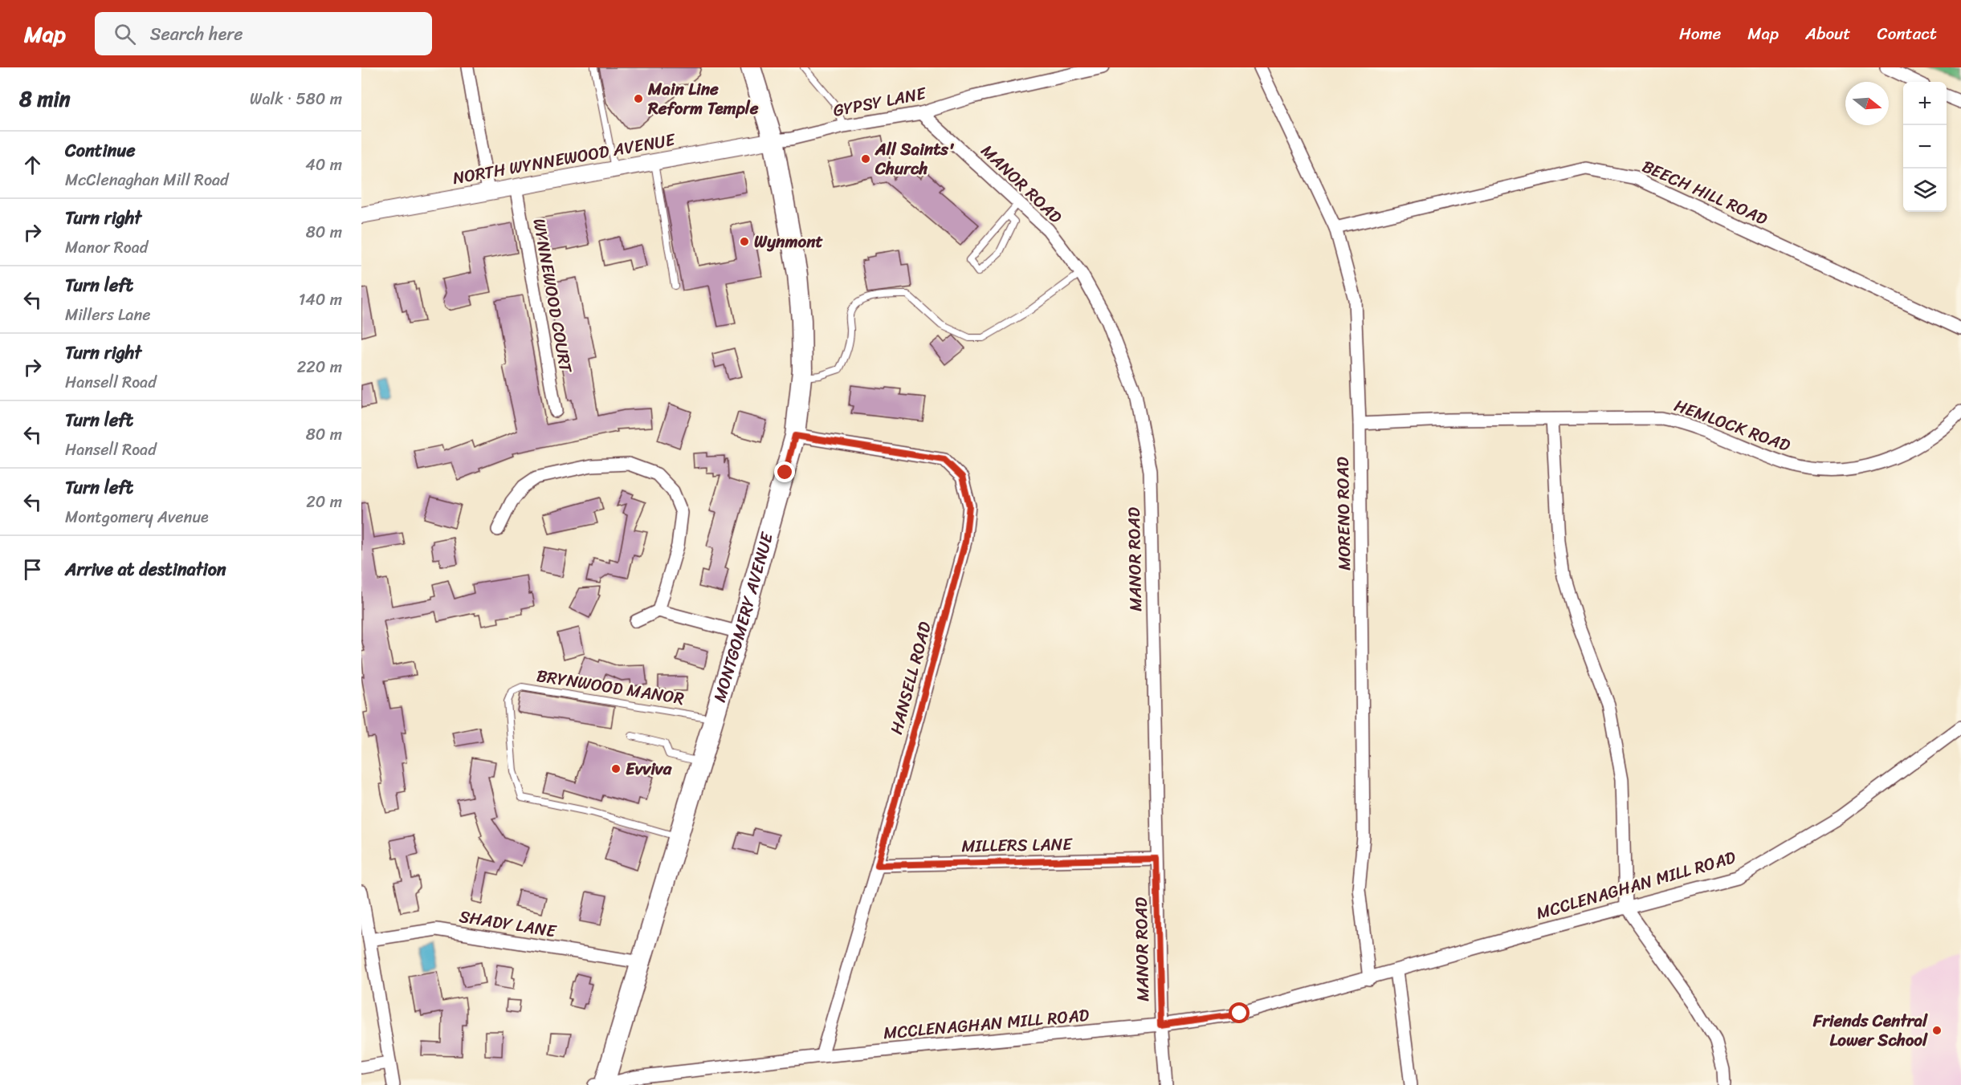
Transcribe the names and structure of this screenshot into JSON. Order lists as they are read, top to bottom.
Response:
{
  "streets": {
    "main road": ["MONTGOMERY AVENUE"],
    "street": [
      "GYPSY LANE",
      "NORTH WYNNEWOOD AVENUE",
      "MANOR ROAD",
      "BEECH HILL ROAD",
      "WYNNEWOOD COURT",
      "HEMLOCK ROAD",
      "MORENO ROAD",
      "HANSELL ROAD",
      "MILLERS LANE",
      "MCCLENAGHAN MILL ROAD",
      "SHADY LANE"
    ],
    "lane": ["BRYNWOOD MANOR"]
  },
  "crossings": [
    ["GYPSY LANE", "NORTH WYNNEWOOD AVENUE"],
    ["GYPSY LANE", "MANOR ROAD"],
    ["GYPSY LANE", "MONTGOMERY AVENUE"],
    ["NORTH WYNNEWOOD AVENUE", "WYNNEWOOD COURT"],
    ["NORTH WYNNEWOOD AVENUE", "MONTGOMERY AVENUE"],
    ["MANOR ROAD", "MILLERS LANE"],
    ["MANOR ROAD", "MCCLENAGHAN MILL ROAD"],
    ["BEECH HILL ROAD", "MORENO ROAD"],
    ["HEMLOCK ROAD", "MORENO ROAD"],
    ["MORENO ROAD", "MCCLENAGHAN MILL ROAD"],
    ["MONTGOMERY AVENUE", "HANSELL ROAD"],
    ["MONTGOMERY AVENUE", "BRYNWOOD MANOR"],
    ["MONTGOMERY AVENUE", "MCCLENAGHAN MILL ROAD"],
    ["MONTGOMERY AVENUE", "SHADY LANE"],
    ["HANSELL ROAD", "MILLERS LANE"],
    ["HANSELL ROAD", "MCCLENAGHAN MILL ROAD"]
  ],
  "places": [
    "Main Line Reform Temple",
    "All Saints' Church",
    "Wynmont",
    "Evviva",
    "Friends Central Lower School"
  ],
  "north": "right",
  "page": {
    "header": "Map",
    "search": "Search here",
    "nav": [
      "Home",
      "Map",
      "About",
      "Contact"
    ],
    "heading": ["8 min", "Walk · 580 m"],
    "map_buttons": ["+", "−"],
    "list": [
      ["Continue", "McClenaghan Mill Road", "40 m"],
      ["Turn right", "Manor Road", "80 m"],
      ["Turn left", "Millers Lane", "140 m"],
      ["Turn right", "Hansell Road", "220 m"],
      ["Turn left", "Hansell Road", "80 m"],
      ["Turn left", "Montgomery Avenue", "20 m"],
      "Arrive at destination"
    ]
  }
}
